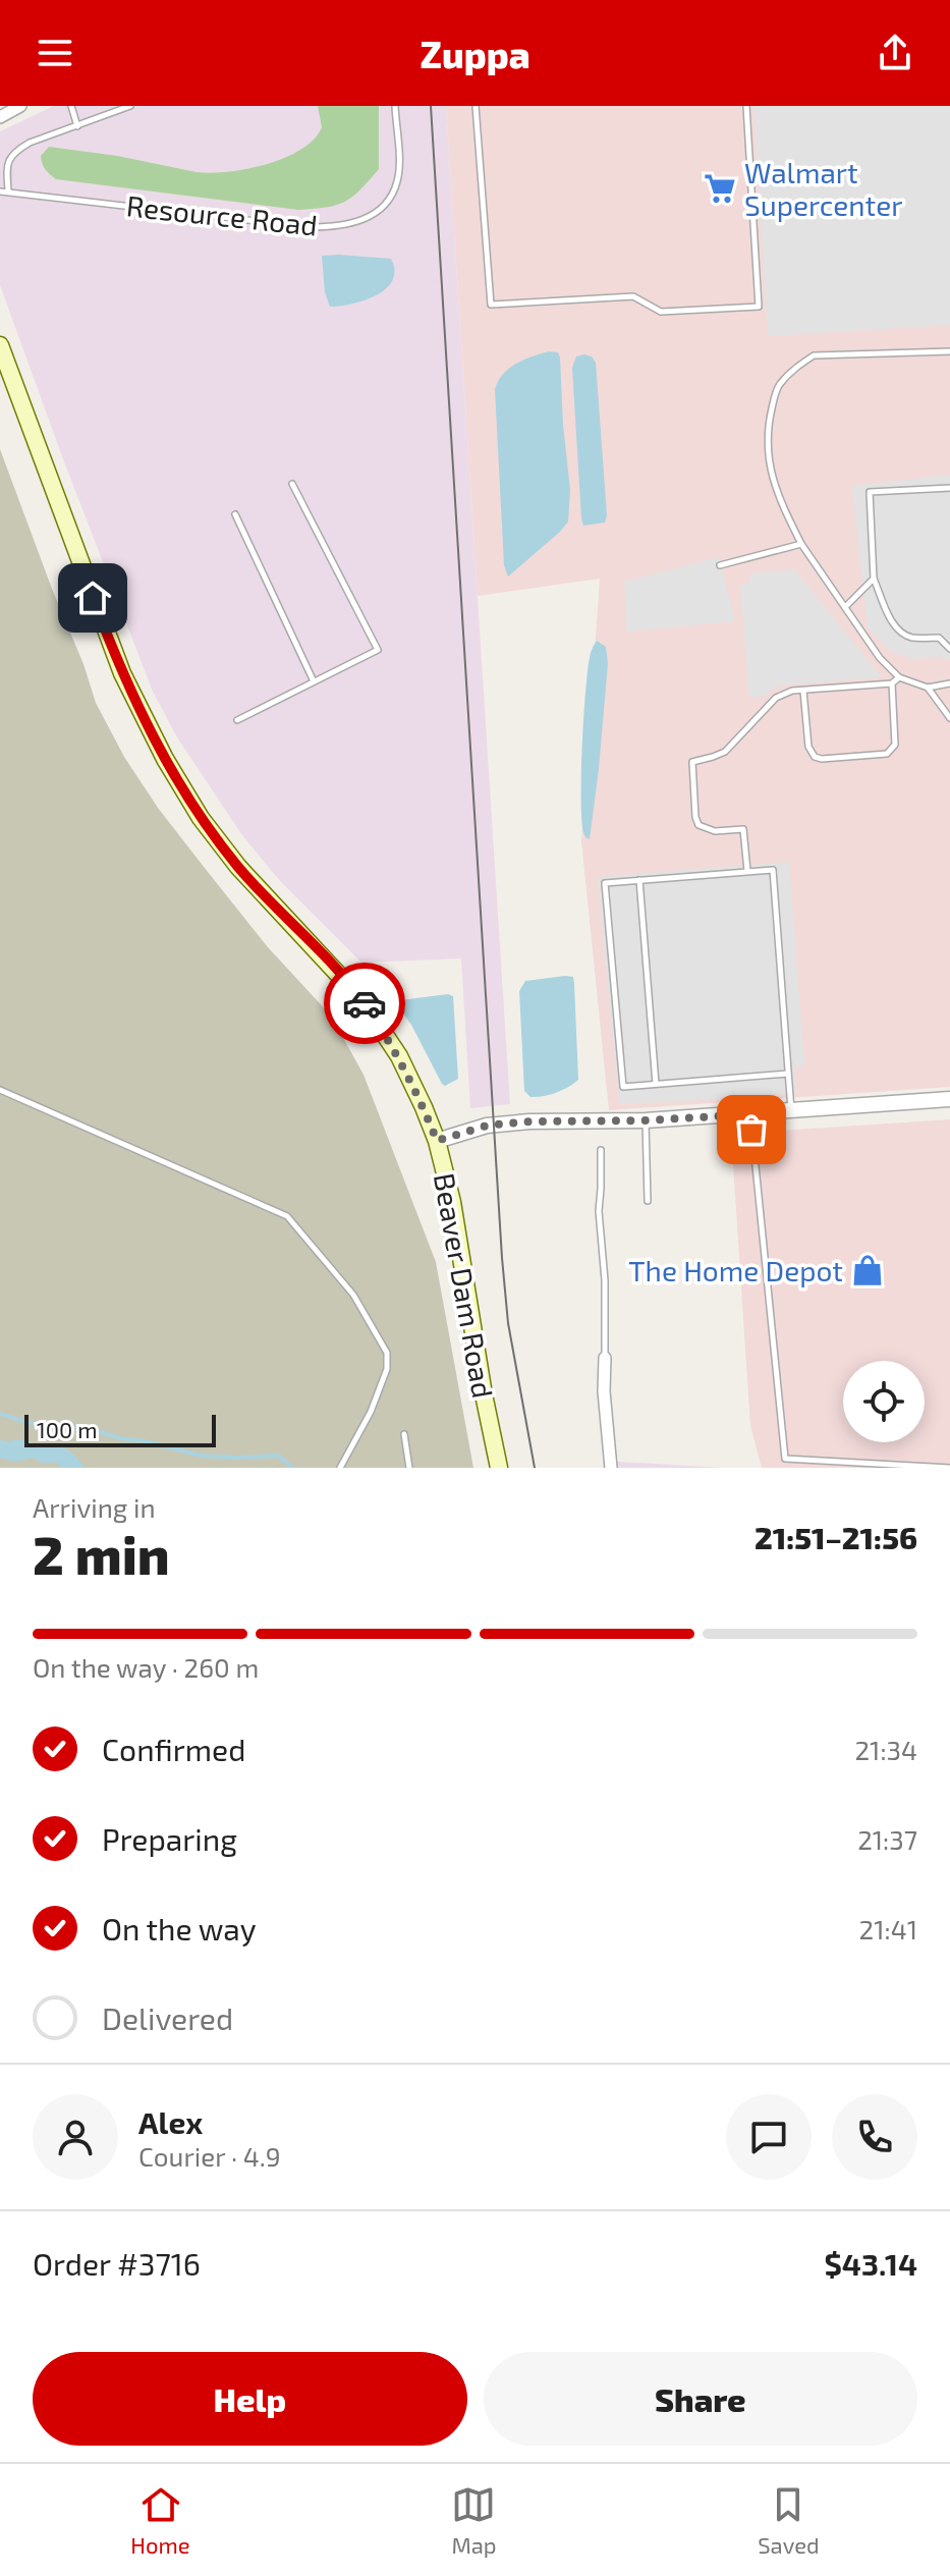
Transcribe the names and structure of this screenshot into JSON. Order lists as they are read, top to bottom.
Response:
{
  "streets": {
    "main road": ["Beaver Dam Road"],
    "lane": ["Resource Road"]
  },
  "places": {
    "supermarket": ["Walmart Supercenter"],
    "shop": ["The Home Depot"]
  },
  "scale_bar": "100 m",
  "page": {
    "header": "Zuppa",
    "scale": "100 m",
    "heading": ["2 min", "Arriving in", "21:51–21:56"],
    "panel": [
      "Alex",
      "Courier · 4.9",
      "Order #3716",
      "$43.14"
    ],
    "bar": "On the way · 260 m",
    "list": [
      ["Confirmed", "21:34"],
      ["Preparing", "21:37"],
      ["On the way", "21:41"],
      "Delivered"
    ],
    "buttons": ["Help", "Share"],
    "tabs": ["Home", "Map", "Saved"]
  }
}
